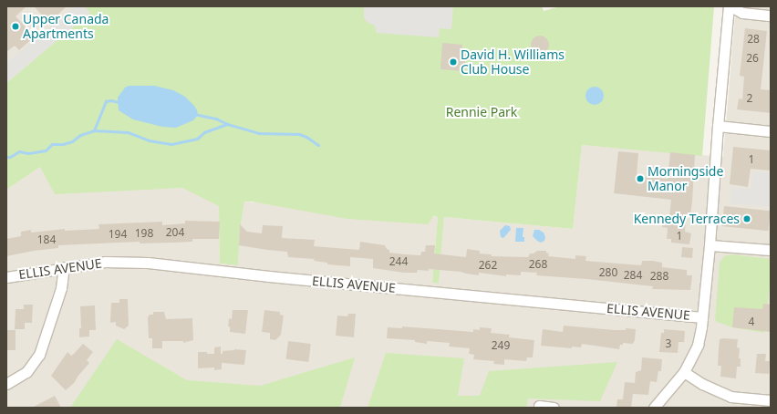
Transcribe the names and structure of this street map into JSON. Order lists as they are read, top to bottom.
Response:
{
  "streets": {
    "street": ["ELLIS AVENUE"]
  },
  "parks": ["Rennie Park"],
  "places": [
    "Upper Canada Apartments",
    "David H. Williams Club House",
    "Morningside Manor",
    "Kennedy Terraces"
  ],
  "house_numbers": [
    "28",
    "26",
    "2",
    "1",
    "204",
    "198",
    "194",
    "1",
    "184",
    "244",
    "268",
    "262",
    "280",
    "284",
    "288",
    "4",
    "3",
    "249"
  ]
}
